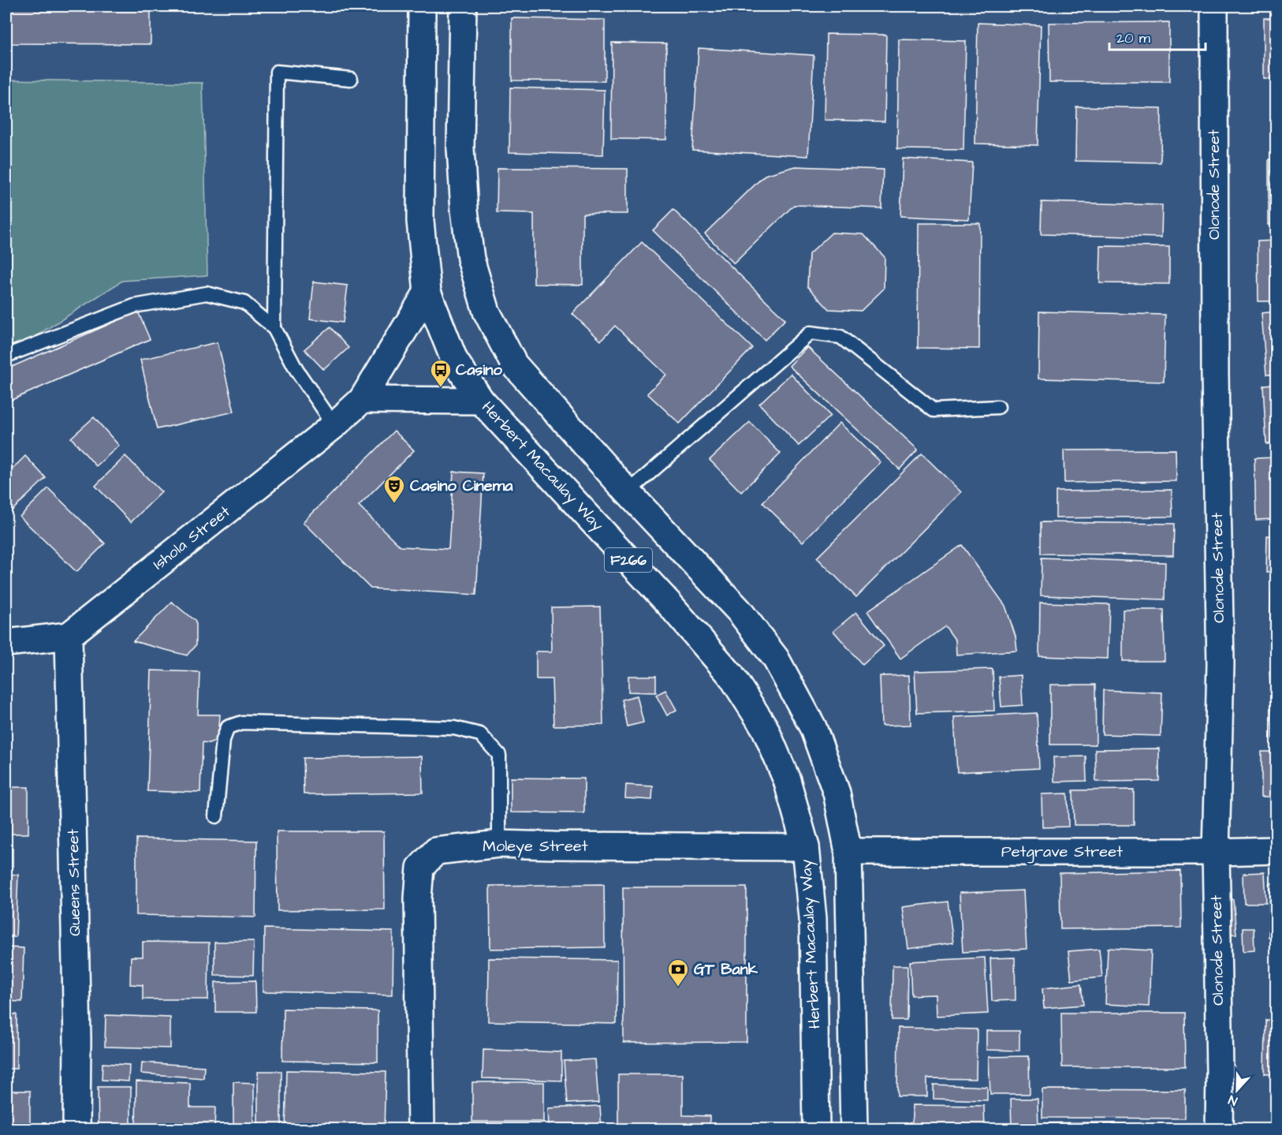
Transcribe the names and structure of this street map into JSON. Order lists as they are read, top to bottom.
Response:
{
  "streets": {
    "main road": [
      "Olonode Street",
      "Herbert Macaulay Way",
      "Ishola Street",
      "F266",
      "Moleye Street",
      "Petgrave Street",
      "Queens Street"
    ]
  },
  "crossings": [
    ["Olonode Street", "Petgrave Street"],
    ["Herbert Macaulay Way", "Ishola Street"],
    ["Herbert Macaulay Way", "Moleye Street"],
    ["Ishola Street", "Queens Street"],
    ["F266", "Petgrave Street"]
  ],
  "places": {
    "bus stop": ["Casino"],
    "theatre": ["Casino Cinema"],
    "bank": ["GT Bank"]
  },
  "scale_bar": "20 m",
  "north": "bottom"
}
